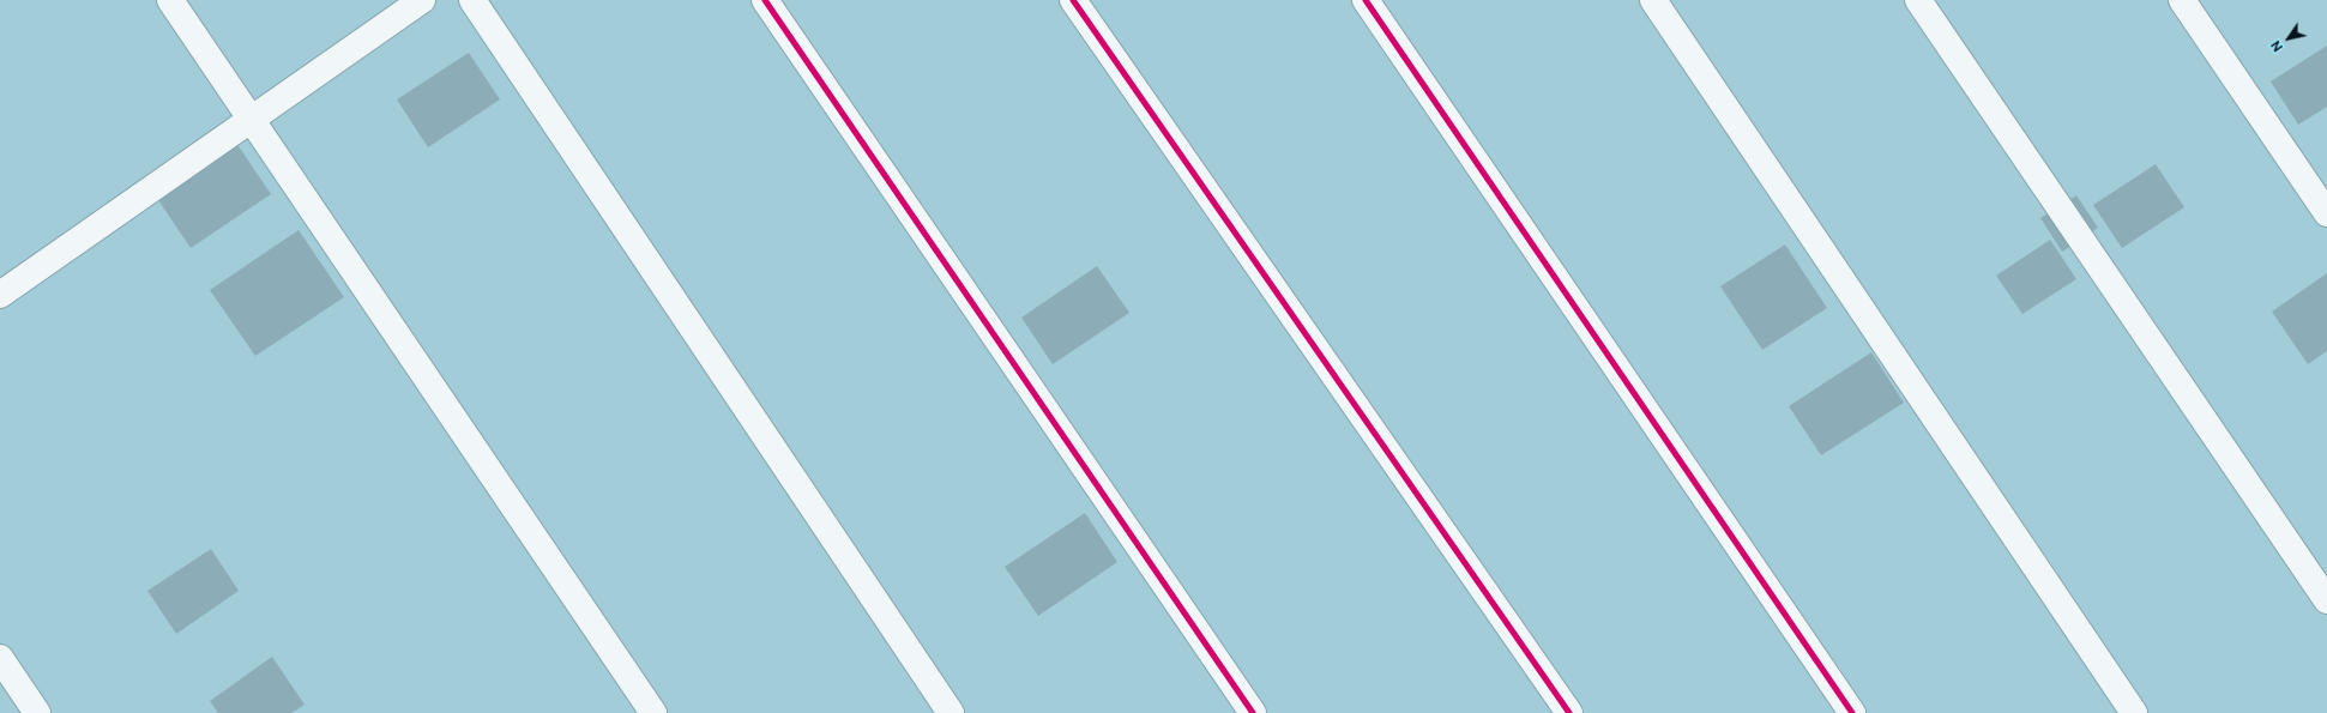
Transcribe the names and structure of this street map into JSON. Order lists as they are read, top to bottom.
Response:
{
  "north": "bottom left"
}
